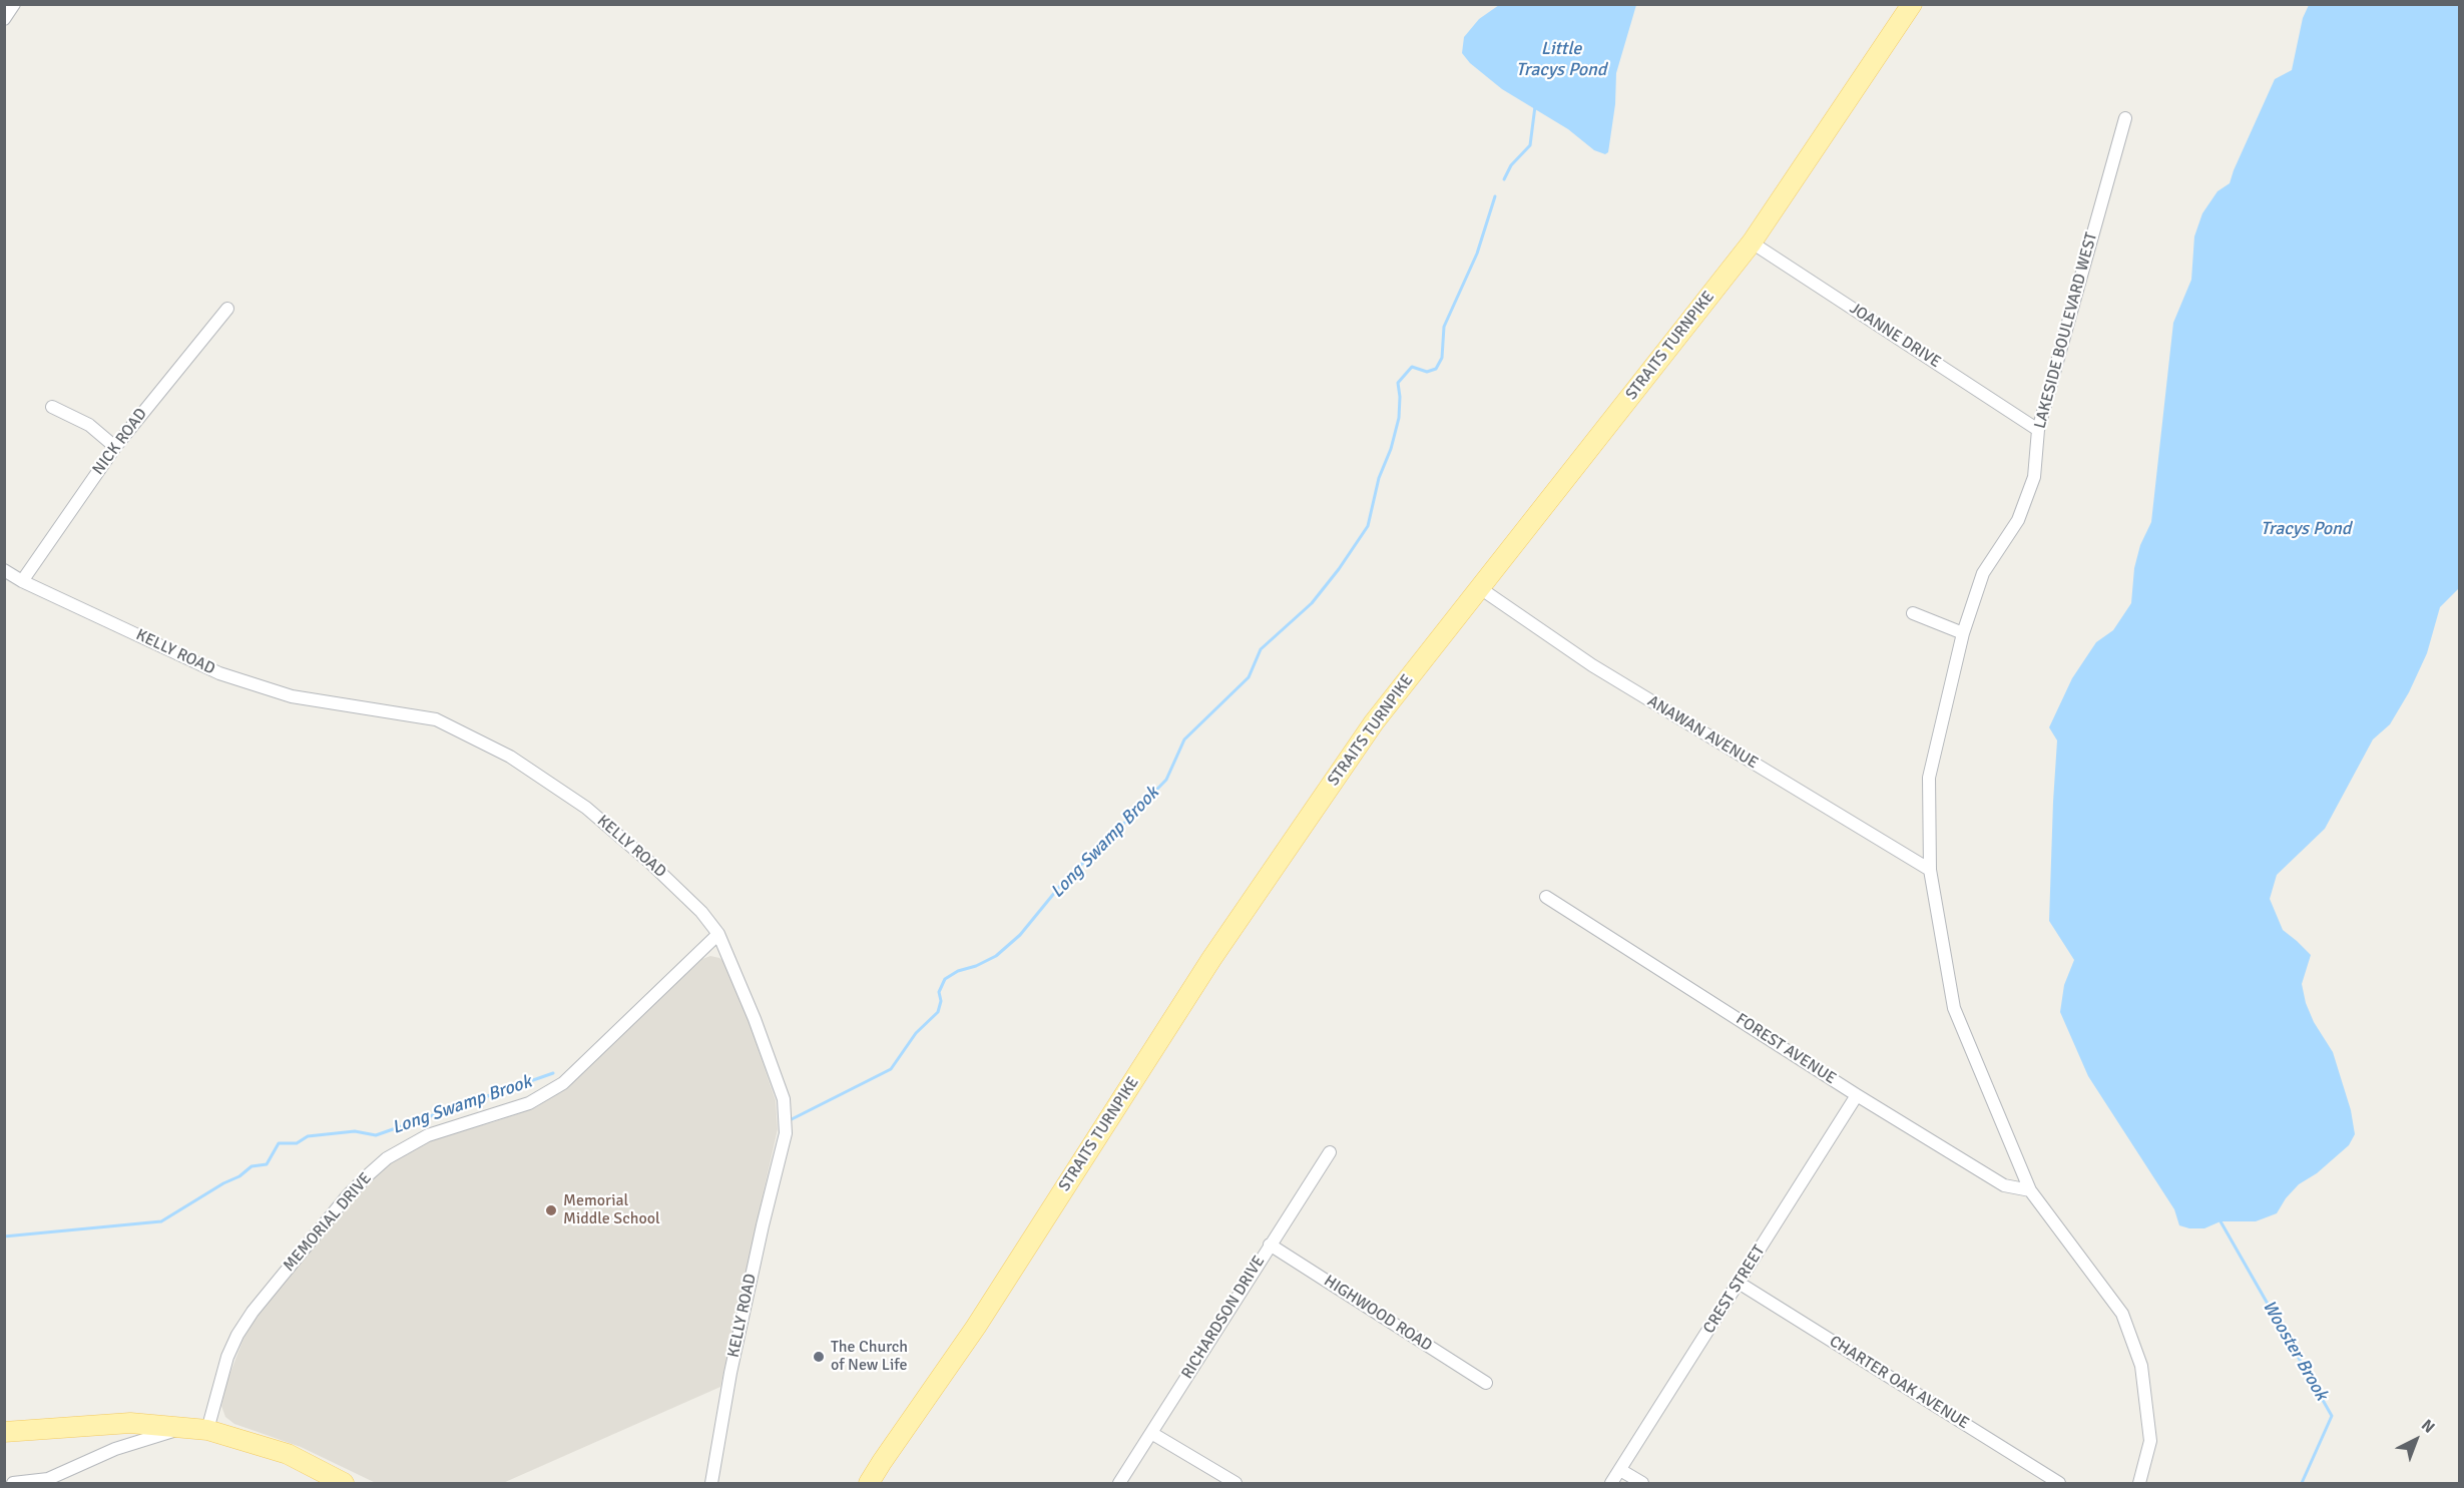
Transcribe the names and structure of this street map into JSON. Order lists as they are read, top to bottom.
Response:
{
  "streets": {
    "main road": ["STRAITS TURNPIKE"],
    "street": [
      "LAKESIDE BOULEVARD WEST",
      "JOANNE DRIVE",
      "NICK ROAD",
      "KELLY ROAD",
      "ANAWAN AVENUE",
      "FOREST AVENUE",
      "MEMORIAL DRIVE",
      "CREST STREET",
      "HIGHWOOD ROAD",
      "RICHARDSON DRIVE",
      "CHARTER OAK AVENUE"
    ]
  },
  "crossings": [
    ["LAKESIDE BOULEVARD WEST", "JOANNE DRIVE"],
    ["LAKESIDE BOULEVARD WEST", "ANAWAN AVENUE"],
    ["LAKESIDE BOULEVARD WEST", "FOREST AVENUE"],
    ["JOANNE DRIVE", "STRAITS TURNPIKE"],
    ["STRAITS TURNPIKE", "ANAWAN AVENUE"],
    ["NICK ROAD", "KELLY ROAD"],
    ["KELLY ROAD", "MEMORIAL DRIVE"],
    ["FOREST AVENUE", "CREST STREET"],
    ["CREST STREET", "CHARTER OAK AVENUE"],
    ["HIGHWOOD ROAD", "RICHARDSON DRIVE"]
  ],
  "water": [
    "Little Tracys Pond",
    "Tracys Pond",
    "Long Swamp Brook",
    "Wooster Brook"
  ],
  "places": ["Memorial Middle School", "The Church of New Life"],
  "north": "top right"
}
